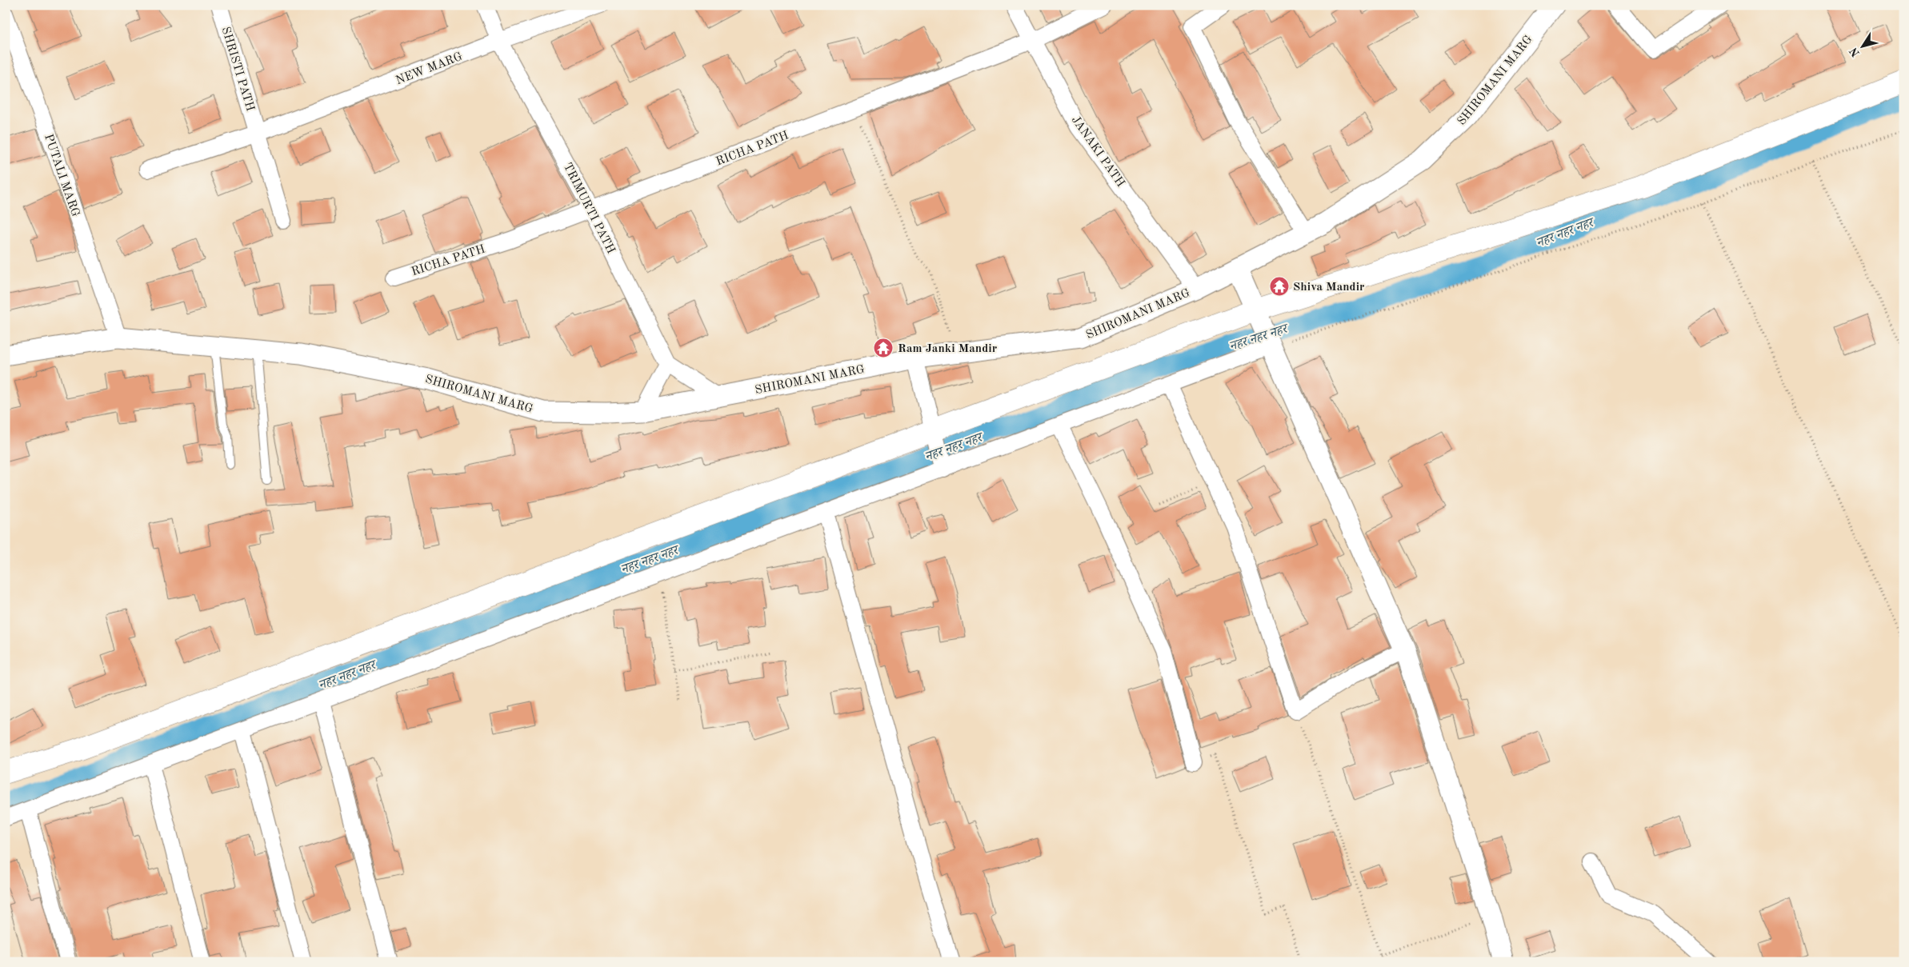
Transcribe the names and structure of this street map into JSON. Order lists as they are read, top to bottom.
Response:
{
  "streets": {
    "street": [
      "NEW MARG",
      "SHRISTI PATH",
      "SHIROMANI MARG",
      "RICHA PATH",
      "JANAKI PATH",
      "PUTALI MARG",
      "TRIMURTI PATH"
    ]
  },
  "crossings": [
    ["NEW MARG", "SHRISTI PATH"],
    ["NEW MARG", "TRIMURTI PATH"],
    ["SHIROMANI MARG", "JANAKI PATH"],
    ["SHIROMANI MARG", "PUTALI MARG"],
    ["RICHA PATH", "JANAKI PATH"],
    ["RICHA PATH", "TRIMURTI PATH"]
  ],
  "water": ["नहर नहर नहर"],
  "places": {
    "temple": ["Shiva Mandir", "Ram Janki Mandir"]
  },
  "north": "bottom left"
}
